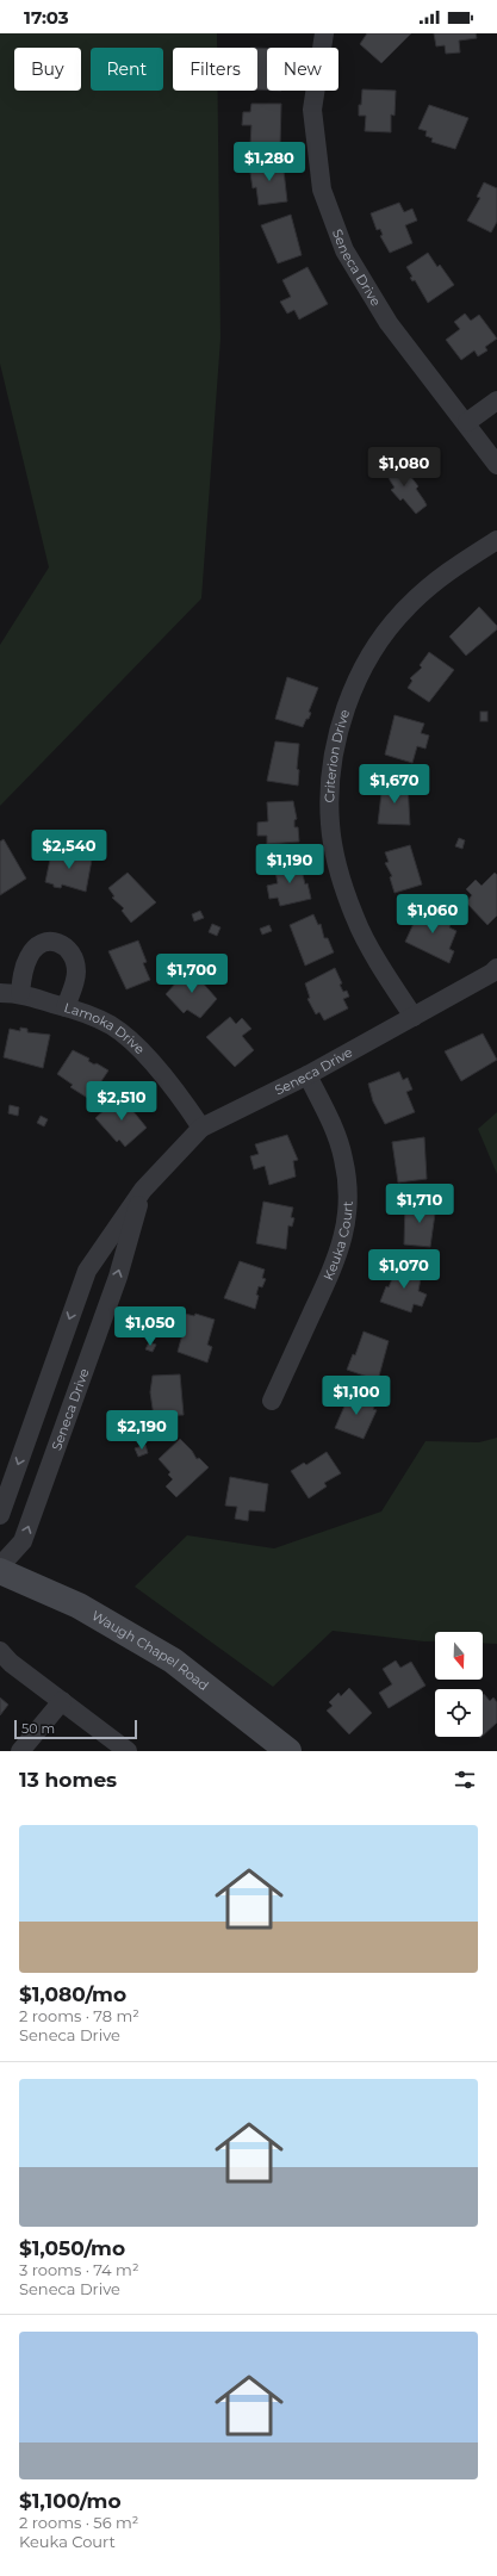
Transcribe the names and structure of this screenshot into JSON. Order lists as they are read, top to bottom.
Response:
{
  "streets": {
    "main road": ["Waugh Chapel Road"],
    "street": [
      "Seneca Drive",
      "Criterion Drive",
      "Lamoka Drive",
      "Keuka Court"
    ]
  },
  "crossings": [
    ["Seneca Drive", "Criterion Drive"],
    ["Seneca Drive", "Lamoka Drive"],
    ["Seneca Drive", "Keuka Court"]
  ],
  "scale_bar": "50 m",
  "north": "bottom",
  "page": {
    "status": "17:03",
    "chip": [
      "Buy",
      "Rent",
      "Filters",
      "New"
    ],
    "price": [
      "$1,280",
      "$1,080",
      "$1,670",
      "$2,540",
      "$1,190",
      "$1,060",
      "$1,700",
      "$2,510",
      "$1,710",
      "$1,070",
      "$1,050",
      "$1,100",
      "$2,190"
    ],
    "scale": "50 m",
    "heading": "13 homes",
    "list": [
      {
        "name": "$1,080/mo",
        "note": "2 rooms · 78 m² · Seneca Drive"
      },
      {
        "name": "$1,050/mo",
        "note": "3 rooms · 74 m² · Seneca Drive"
      },
      {
        "name": "$1,100/mo",
        "note": "2 rooms · 56 m² · Keuka Court"
      }
    ]
  }
}
